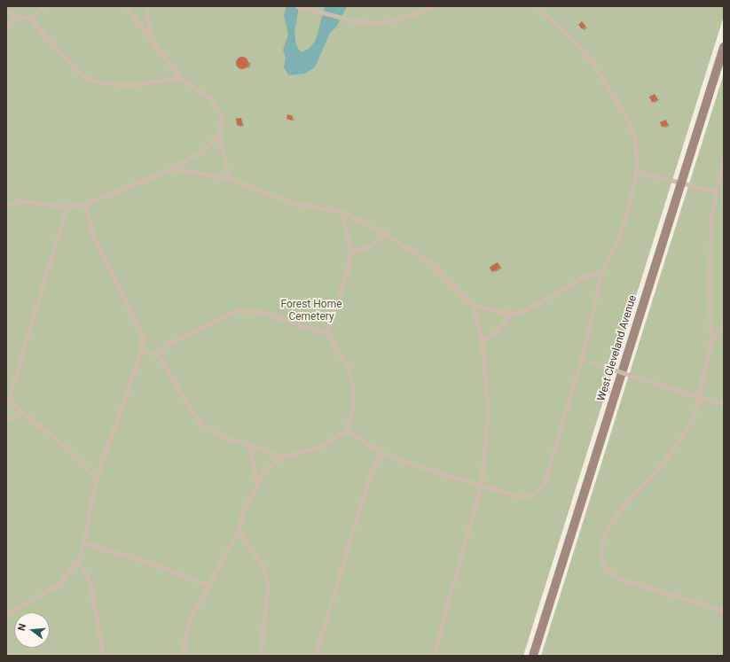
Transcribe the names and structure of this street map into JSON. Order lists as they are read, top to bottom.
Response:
{
  "streets": {
    "street": ["West Cleveland Avenue"]
  },
  "parks": ["Forest Home Cemetery"],
  "north": "left"
}
